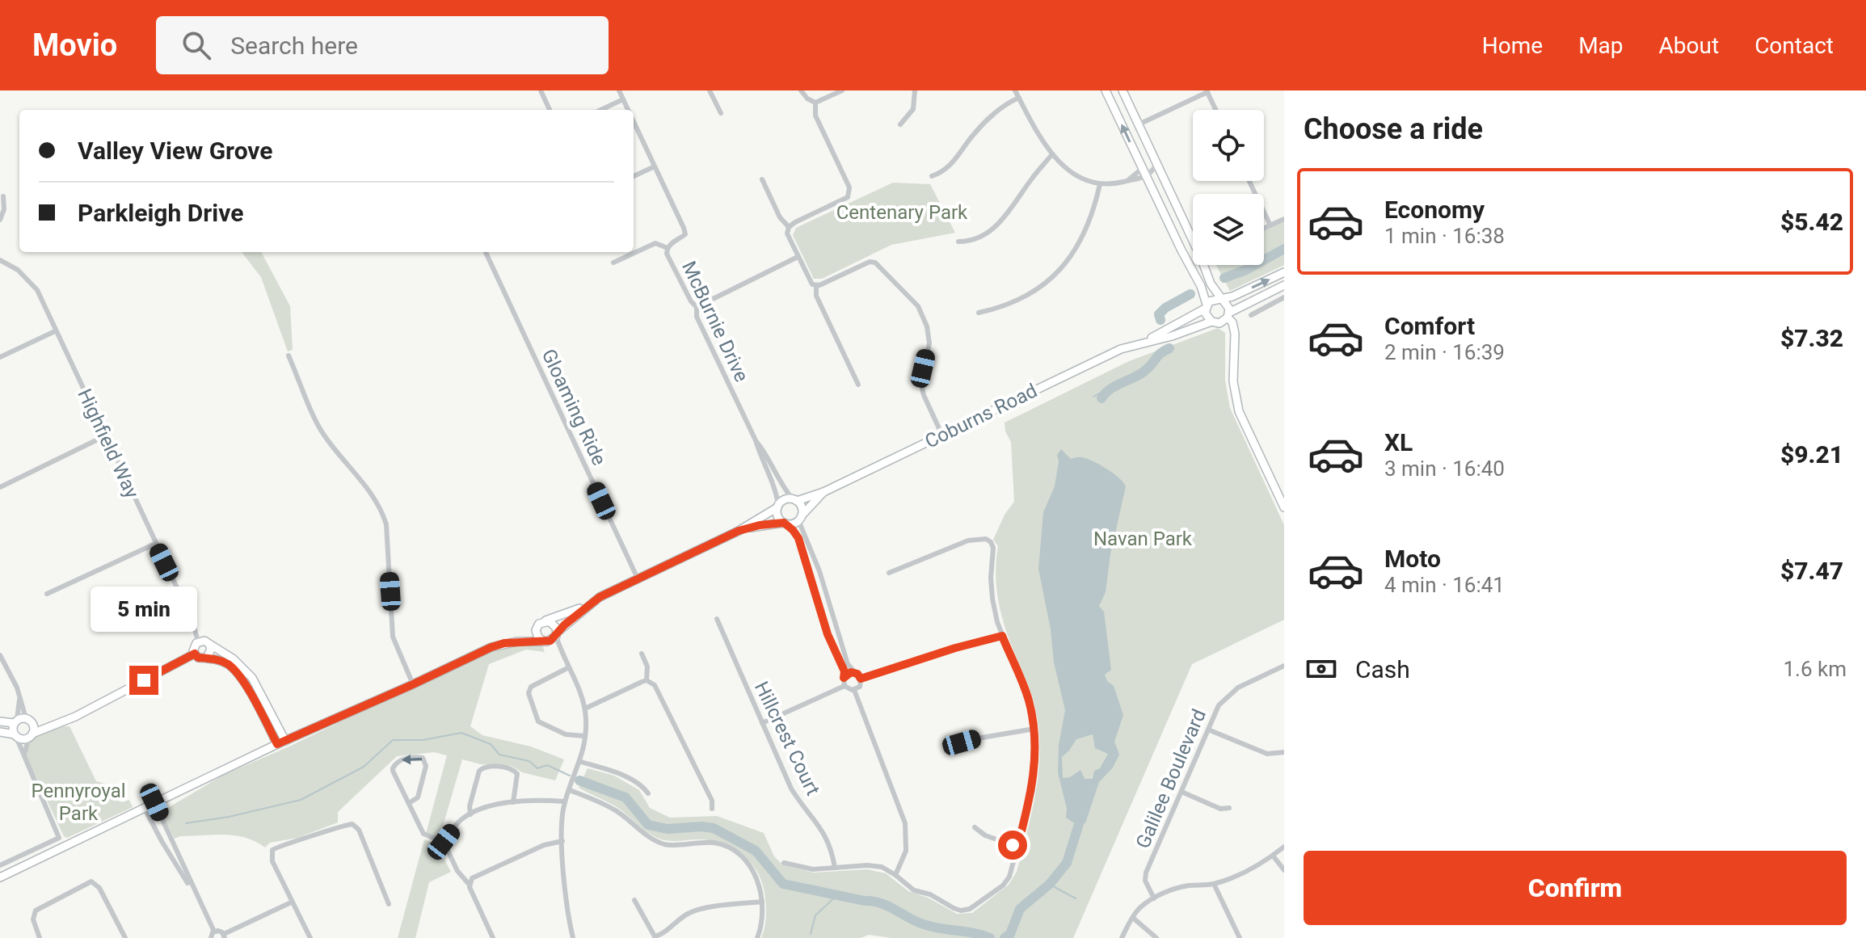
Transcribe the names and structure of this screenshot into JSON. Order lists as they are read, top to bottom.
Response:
{
  "streets": {
    "street": [
      "McBurnie Drive",
      "Gloaming Ride",
      "Coburns Road",
      "Highfield Way",
      "Hillcrest Court",
      "Galilee Boulevard"
    ]
  },
  "crossings": [
    ["McBurnie Drive", "Coburns Road"]
  ],
  "parks": ["Centenary Park", "Navan Park", "Pennyroyal Park"],
  "page": {
    "header": "Movio",
    "search": "Search here",
    "nav": [
      "Home",
      "Map",
      "About",
      "Contact"
    ],
    "heading": "Choose a ride",
    "banner": ["Valley View Grove", "Parkleigh Drive"],
    "list": [
      {
        "name": "Economy",
        "note": "1 min · 16:38",
        "value": "$5.42"
      },
      {
        "name": "Comfort",
        "note": "2 min · 16:39",
        "value": "$7.32"
      },
      {
        "name": "XL",
        "note": "3 min · 16:40",
        "value": "$9.21"
      },
      {
        "name": "Moto",
        "note": "4 min · 16:41",
        "value": "$7.47"
      }
    ],
    "bubble": "5 min",
    "pay": ["Cash", "1.6 km"],
    "buttons": "Confirm"
  }
}
